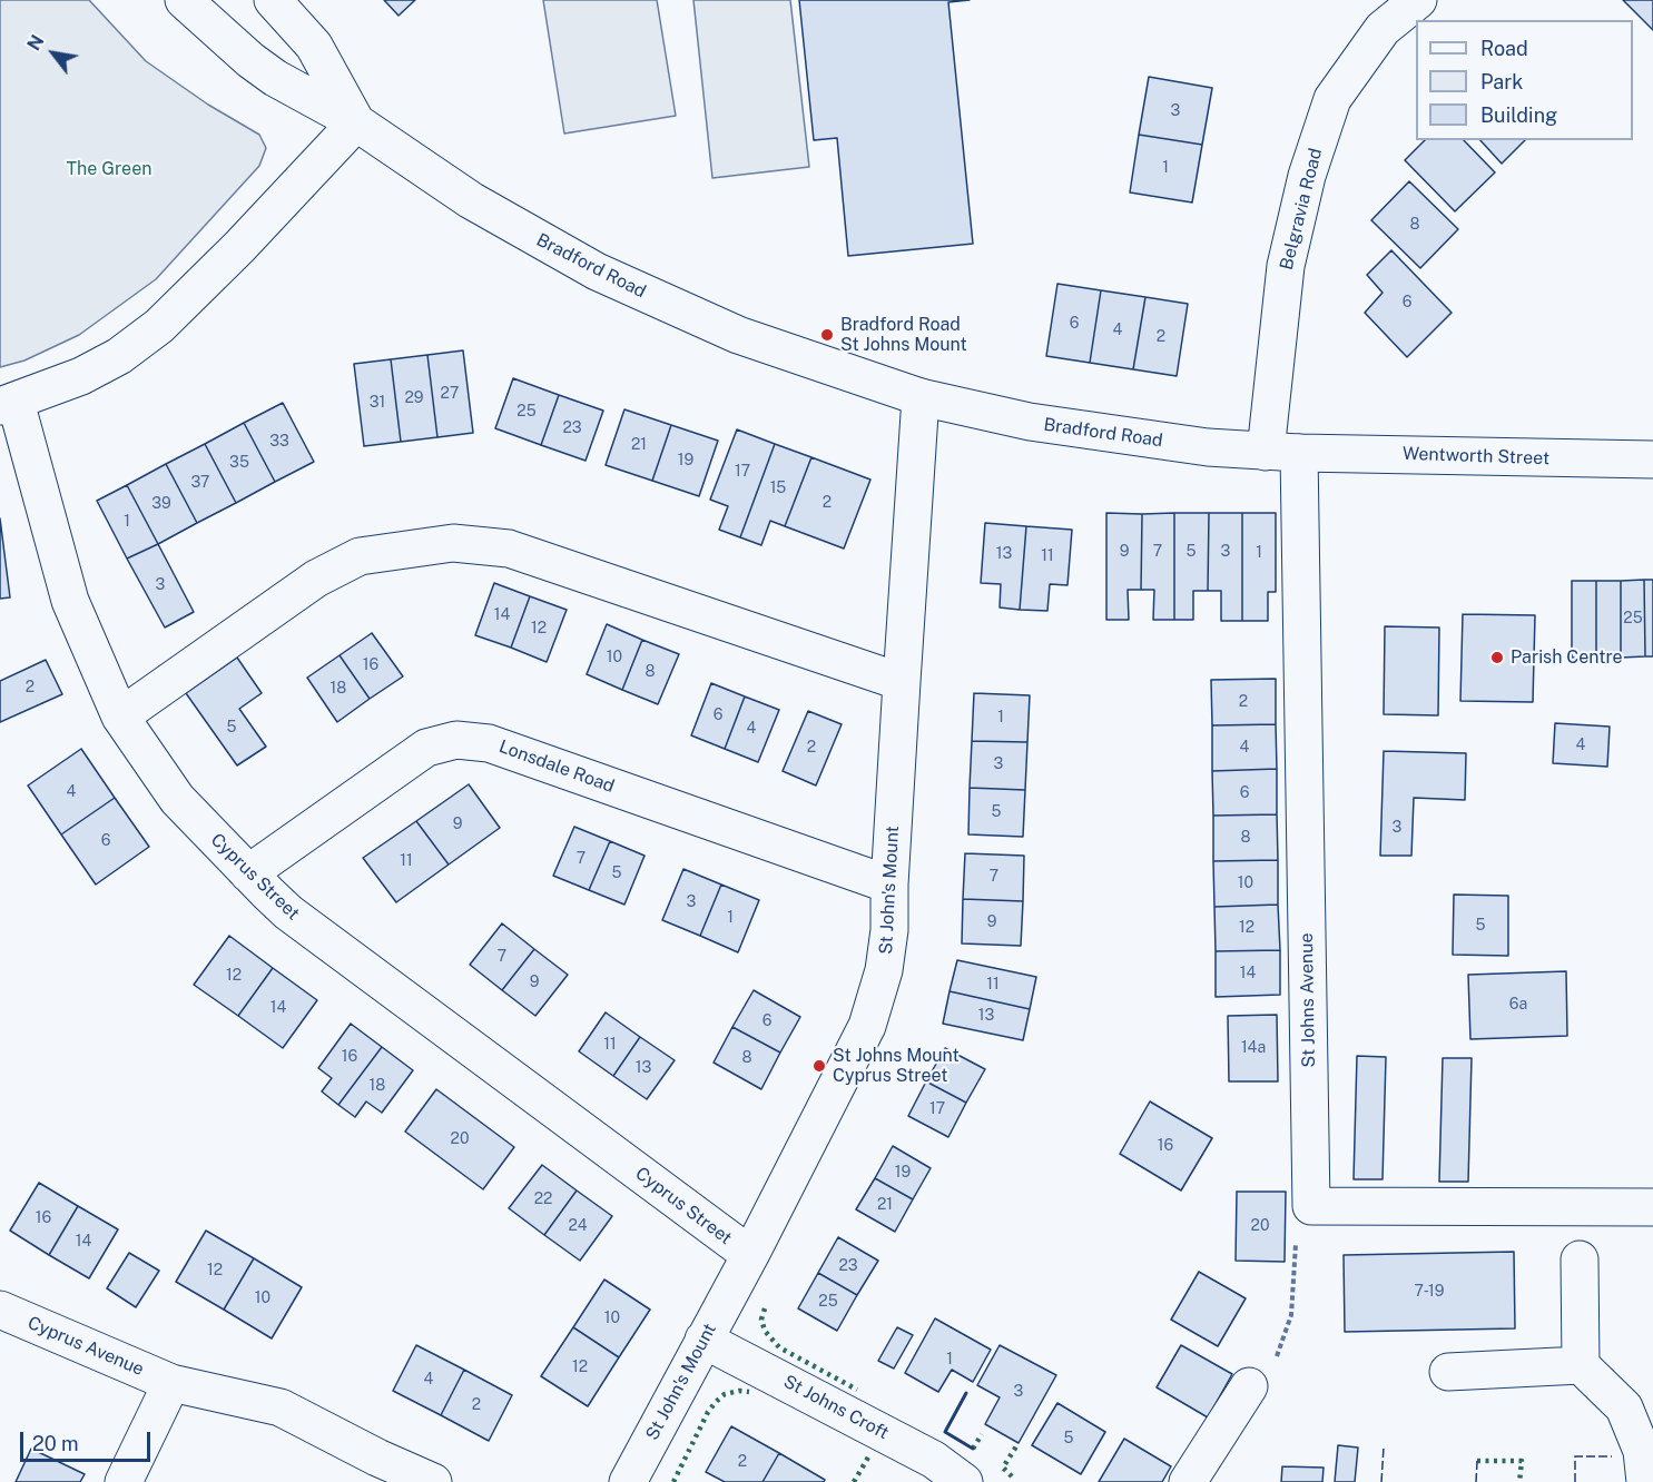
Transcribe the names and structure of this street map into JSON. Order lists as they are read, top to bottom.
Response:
{
  "streets": {
    "street": [
      "Belgravia Road",
      "Bradford Road",
      "Wentworth Street",
      "Lonsdale Road",
      "Cyprus Street",
      "St John's Mount",
      "St Johns Avenue",
      "Cyprus Avenue",
      "St Johns Croft"
    ]
  },
  "crossings": [
    ["Belgravia Road", "Bradford Road"],
    ["Belgravia Road", "Wentworth Street"],
    ["Belgravia Road", "St Johns Avenue"],
    ["Bradford Road", "Wentworth Street"],
    ["Bradford Road", "St John's Mount"],
    ["Bradford Road", "St Johns Avenue"],
    ["Wentworth Street", "St Johns Avenue"],
    ["Lonsdale Road", "Cyprus Street"],
    ["Lonsdale Road", "St John's Mount"],
    ["Cyprus Street", "St John's Mount"],
    ["St John's Mount", "St Johns Croft"]
  ],
  "parks": ["The Green"],
  "places": ["Bradford Road St Johns Mount", "Parish Centre", "St Johns Mount Cyprus Street"],
  "house_numbers": [
    "3",
    "1",
    "8",
    "6",
    "6",
    "4",
    "2",
    "27",
    "29",
    "31",
    "25",
    "23",
    "33",
    "21",
    "19",
    "35",
    "17",
    "37",
    "15",
    "2",
    "39",
    "1",
    "9",
    "7",
    "5",
    "3",
    "1",
    "13",
    "11",
    "3",
    "14",
    "25",
    "12",
    "10",
    "16",
    "8",
    "2",
    "18",
    "2",
    "6",
    "1",
    "5",
    "4",
    "4",
    "2",
    "4",
    "3",
    "4",
    "6",
    "5",
    "9",
    "3",
    "8",
    "6",
    "7",
    "11",
    "5",
    "7",
    "10",
    "3",
    "1",
    "9",
    "5",
    "12",
    "7",
    "14",
    "12",
    "9",
    "11",
    "6a",
    "14",
    "13",
    "6",
    "11",
    "14a",
    "16",
    "8",
    "13",
    "18",
    "17",
    "20",
    "16",
    "19",
    "22",
    "21",
    "16",
    "24",
    "20",
    "14",
    "23",
    "12",
    "7-19",
    "10",
    "25",
    "10",
    "1",
    "12",
    "4",
    "3",
    "2",
    "5",
    "2"
  ],
  "legend": ["Road", "Park", "Building"],
  "scale_bar": "20 m",
  "north": "top left"
}
